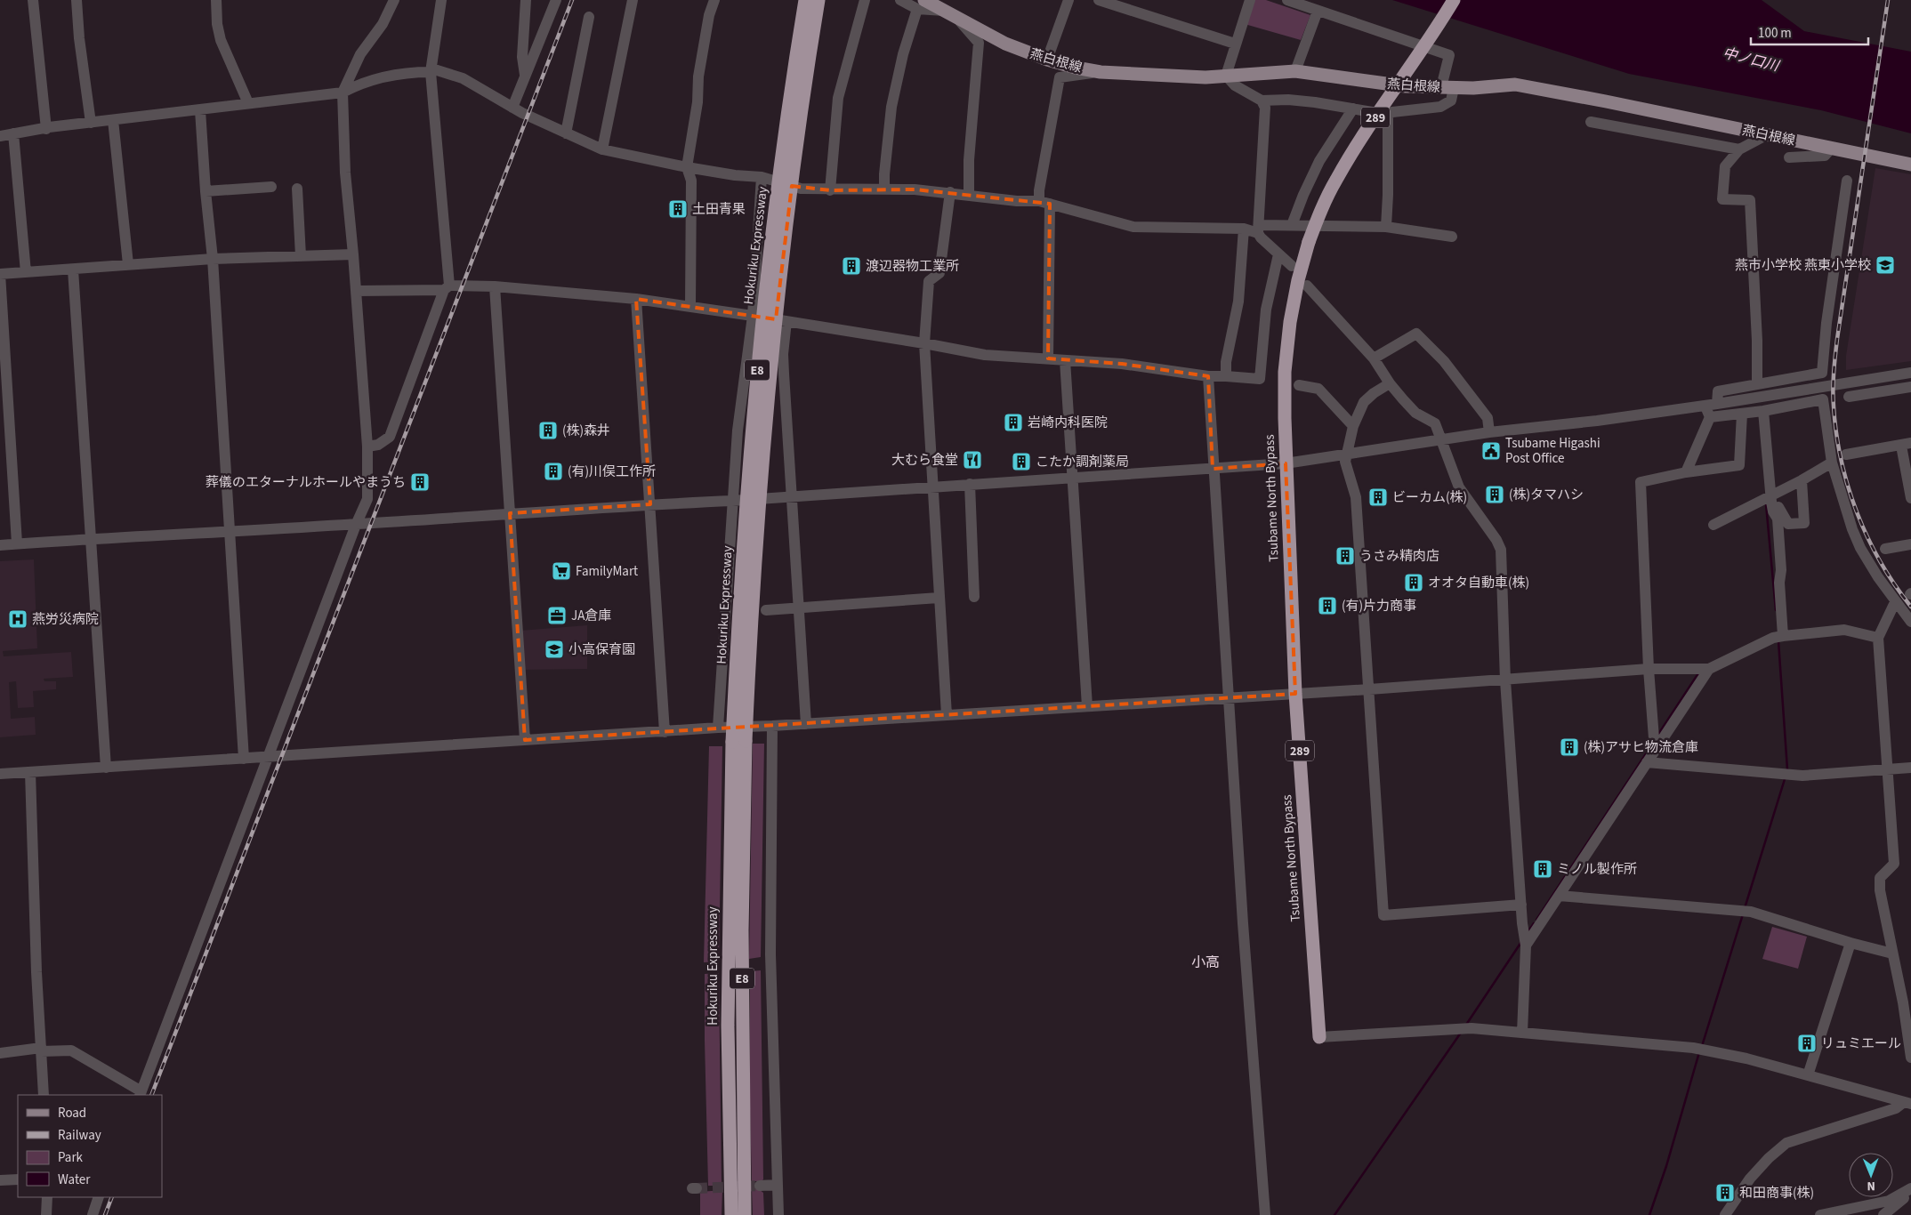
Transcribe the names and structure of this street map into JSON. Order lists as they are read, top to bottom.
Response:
{
  "streets": {
    "highway": [
      "289",
      "Hokuriku Expressway",
      "E8",
      "Tsubame North Bypass"
    ],
    "main road": ["燕白根線"]
  },
  "districts": ["小高"],
  "water": ["中ノ口川"],
  "places": {
    "building": [
      "土田青果",
      "渡辺器物工業所",
      "岩崎内科医院",
      "(株)森井",
      "こたか調剤薬局",
      "(有)川俣工作所",
      "葬儀のエターナルホールやまうち",
      "(株)タマハシ",
      "ビーカム(株)",
      "うさみ精肉店",
      "オオタ自動車(株)",
      "(有)片力商事",
      "(株)アサヒ物流倉庫",
      "ミノル製作所",
      "リュミエール",
      "和田商事(株)"
    ],
    "school or university": ["燕市小学校 燕東小学校", "小高保育園"],
    "public building": ["Tsubame Higashi Post Office"],
    "restaurant": ["大むら食堂"],
    "supermarket": ["FamilyMart"],
    "office": ["JA倉庫"],
    "hospital": ["燕労災病院"]
  },
  "legend": [
    "Road",
    "Railway",
    "Park",
    "Water"
  ],
  "scale_bar": "100 m",
  "north": "bottom"
}
